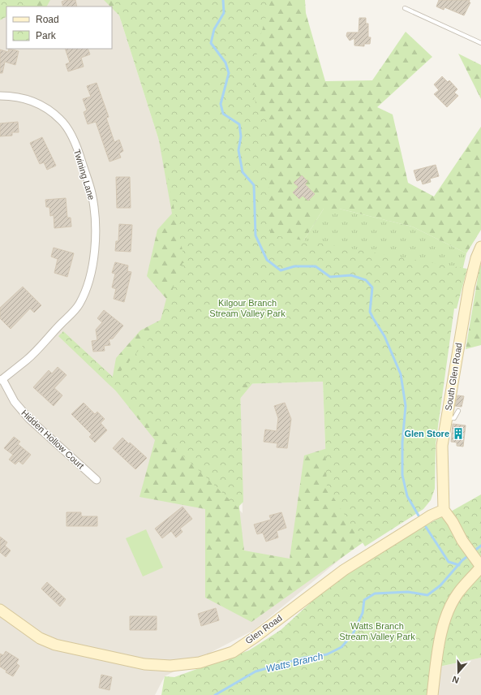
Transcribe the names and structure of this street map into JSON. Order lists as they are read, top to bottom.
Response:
{
  "streets": {
    "main road": ["South Glen Road", "Glen Road"],
    "street": ["Twining Lane", "Hidden Hollow Court"]
  },
  "crossings": [
    ["Twining Lane", "Hidden Hollow Court"],
    ["South Glen Road", "Glen Road"]
  ],
  "water": ["Watts Branch"],
  "parks": ["Kilgour Branch Stream Valley Park", "Watts Branch Stream Valley Park"],
  "places": {
    "building": ["Glen Store"]
  },
  "legend": ["Road", "Park"],
  "north": "bottom"
}
